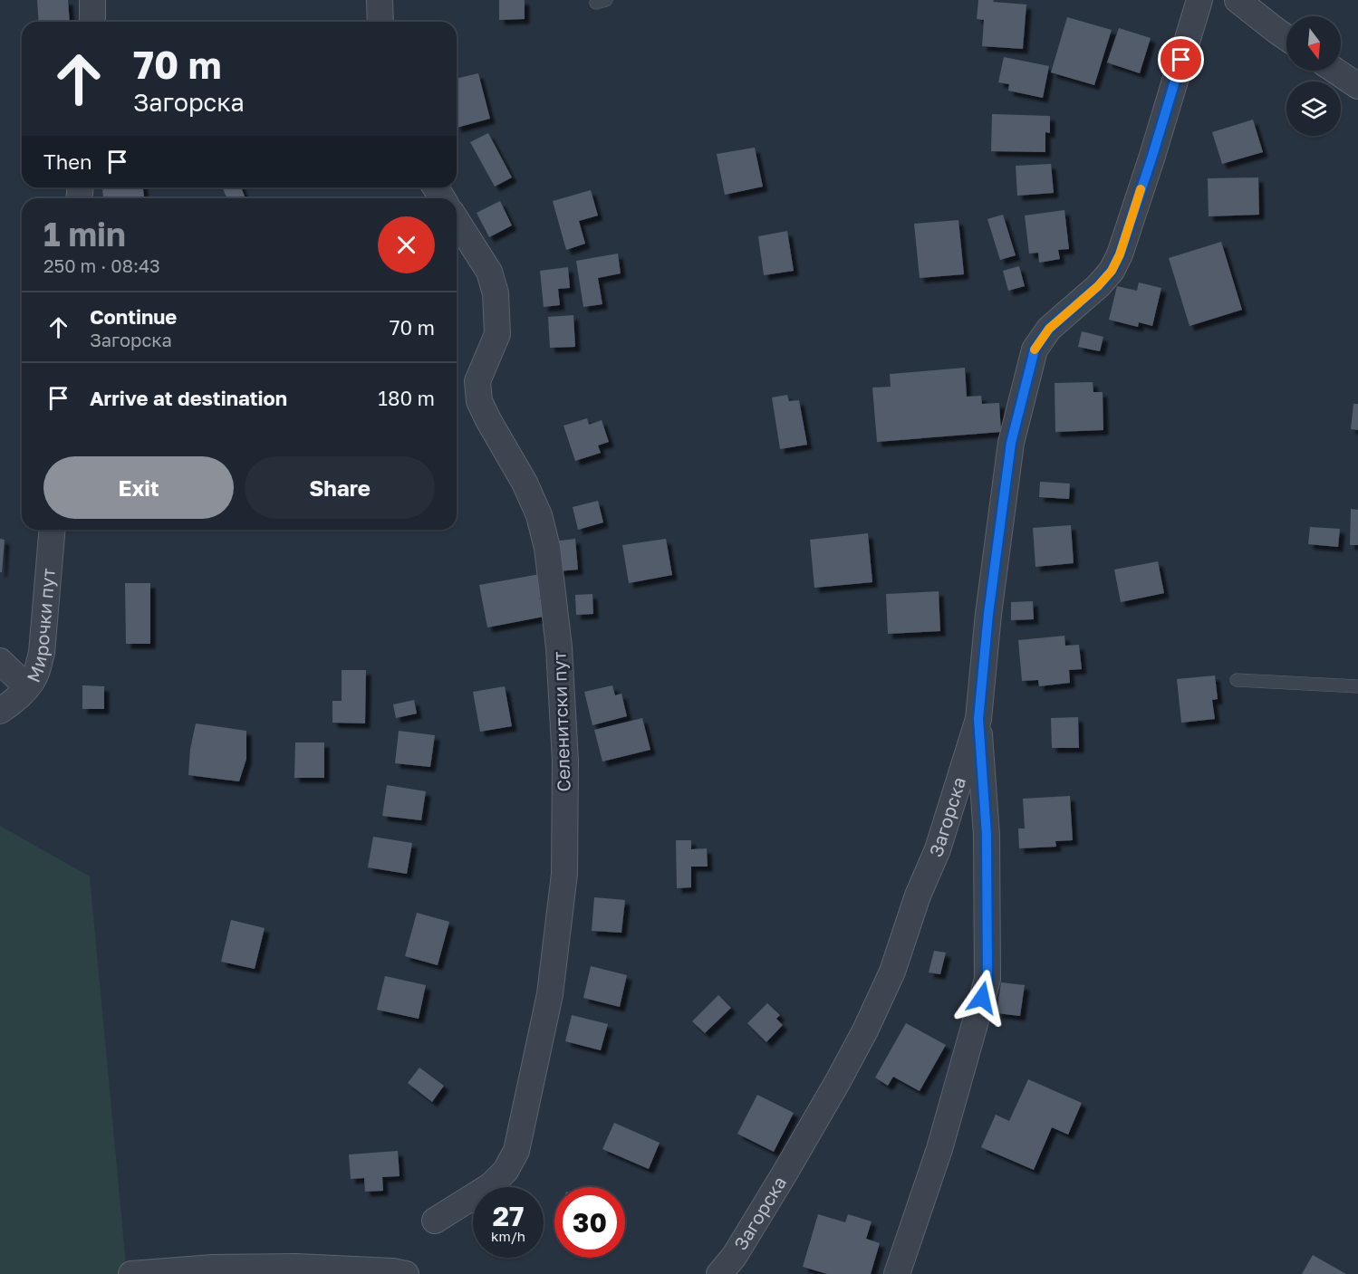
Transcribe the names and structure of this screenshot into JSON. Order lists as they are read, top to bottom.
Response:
{
  "streets": {
    "street": ["Мирочки пут", "Селенитски пут", "Загорска"]
  },
  "north": "bottom",
  "page": {
    "turn": ["70 m", "Загорска"],
    "then": "Then",
    "heading": ["1 min", "250 m · 08:43"],
    "list": [
      {
        "name": "Continue",
        "note": "Загорска",
        "value": "70 m"
      },
      {
        "name": "Arrive at destination",
        "value": "180 m"
      }
    ],
    "buttons": ["Exit", "Share"],
    "speed": "27 km/h",
    "limit": "30"
  }
}
